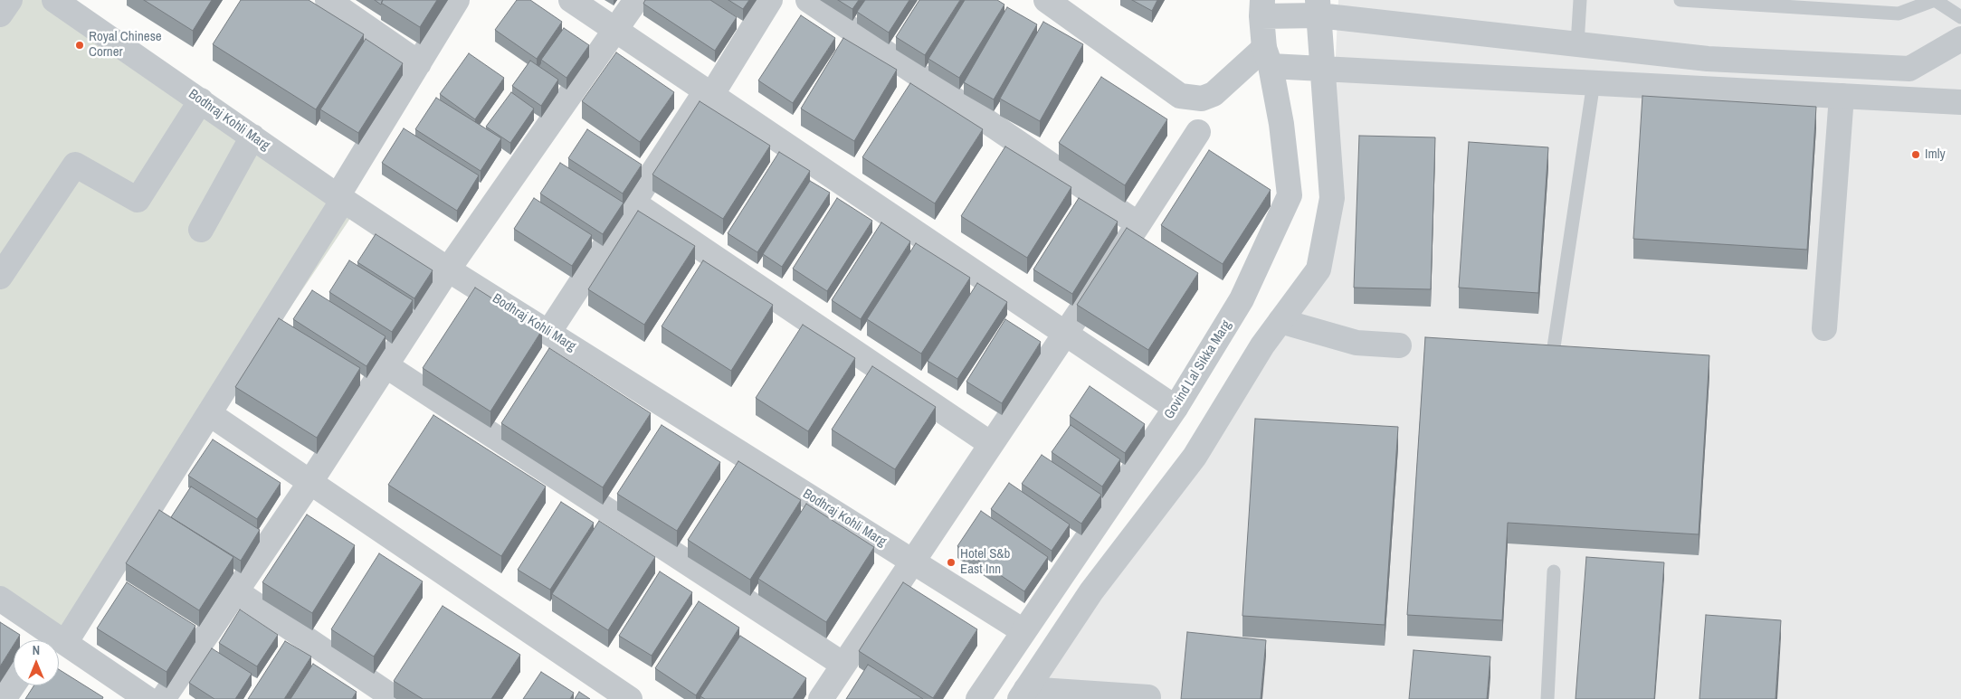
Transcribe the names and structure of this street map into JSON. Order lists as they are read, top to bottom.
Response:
{
  "streets": {
    "street": ["Bodhraj Kohli Marg", "Govind Lal Sikka Marg"]
  },
  "crossings": [
    ["Bodhraj Kohli Marg", "Govind Lal Sikka Marg"]
  ],
  "places": ["Royal Chinese Corner", "Imly", "Hotel S&b East Inn"],
  "north": "top"
}
